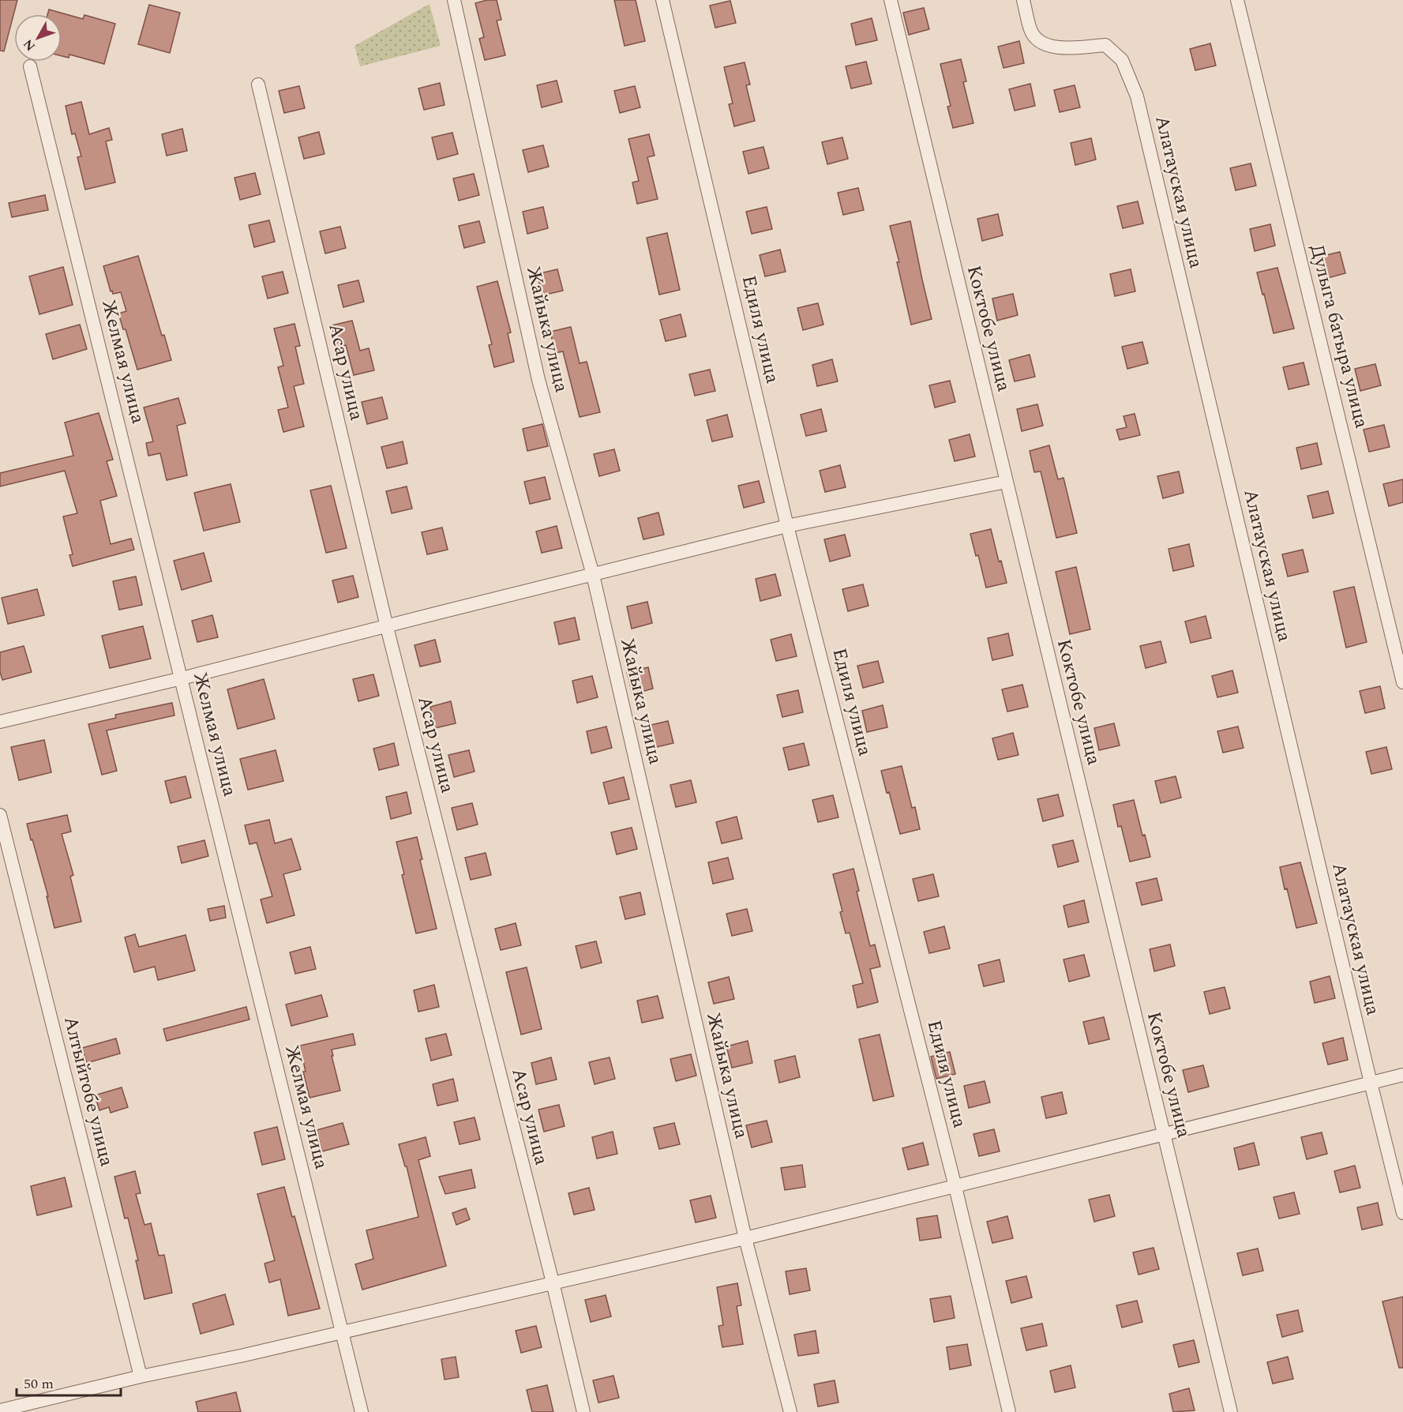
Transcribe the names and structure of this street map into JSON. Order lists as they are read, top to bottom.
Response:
{
  "streets": {
    "street": [
      "Алатауская улица",
      "Коктобе улица",
      "Жайыка улица",
      "Едиля улица",
      "Дулыга батыра улица",
      "Желмая улица",
      "Асар улица",
      "Алтыйтобе улица"
    ]
  },
  "scale_bar": "50 m",
  "north": "bottom left"
}
